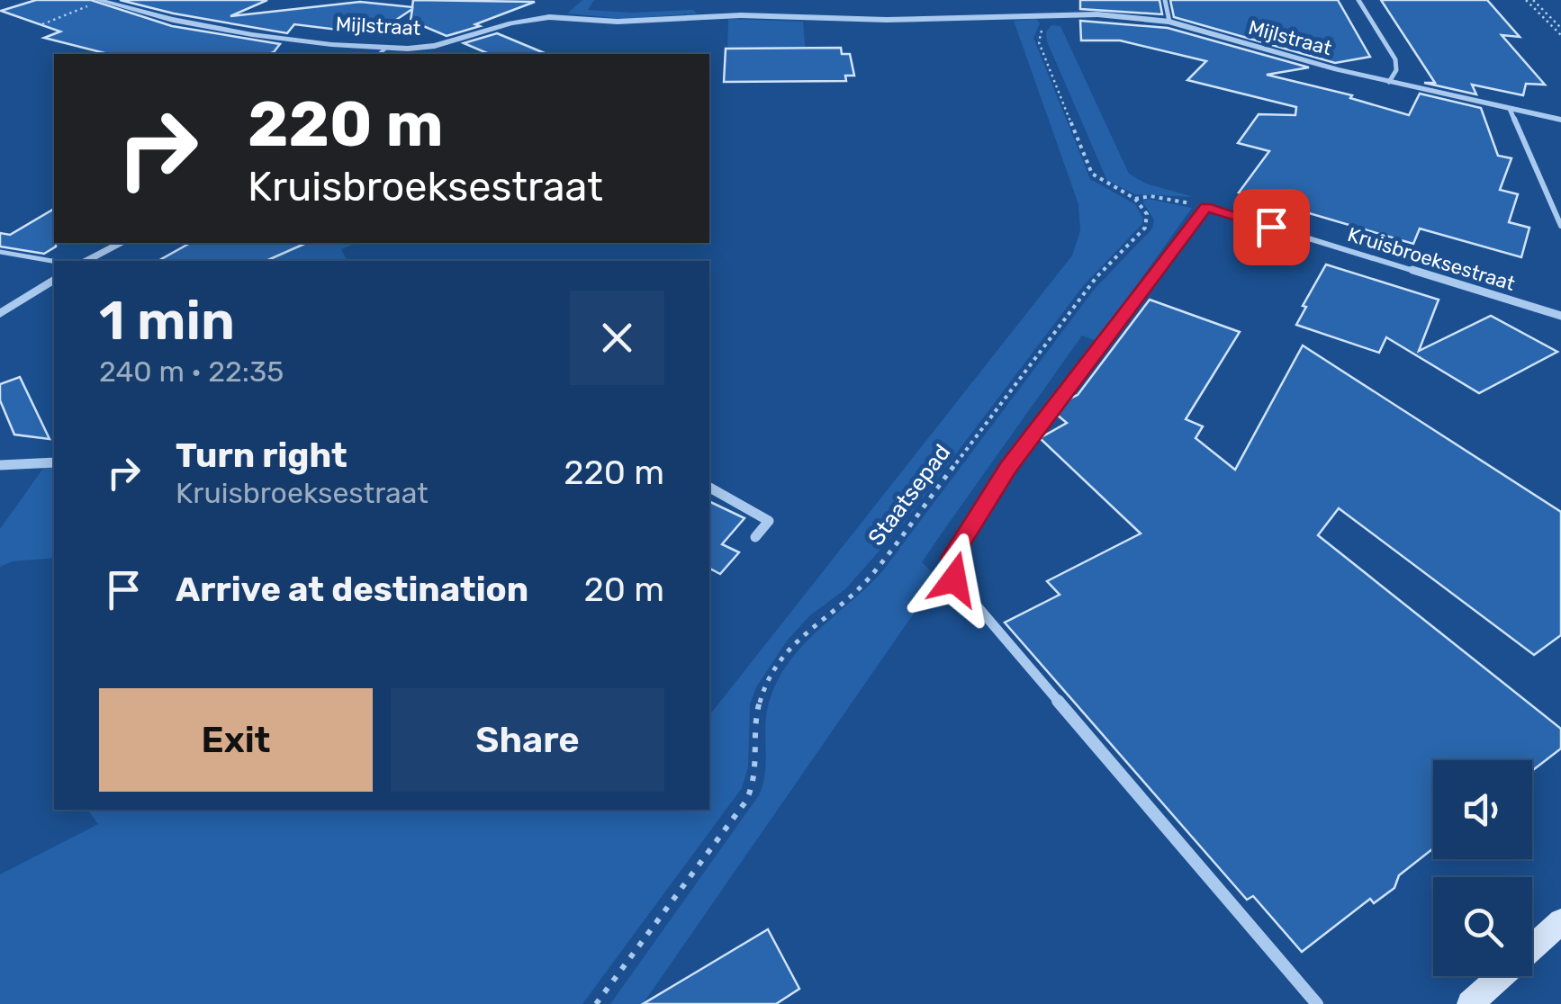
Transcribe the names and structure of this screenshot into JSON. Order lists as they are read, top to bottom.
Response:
{
  "streets": {
    "street": ["Mijlstraat", "Kruisbroeksestraat"],
    "path": ["Staatsepad"]
  },
  "page": {
    "turn": ["220 m", "Kruisbroeksestraat"],
    "heading": ["1 min", "240 m · 22:35"],
    "list": [
      {
        "name": "Turn right",
        "note": "Kruisbroeksestraat",
        "value": "220 m"
      },
      {
        "name": "Arrive at destination",
        "value": "20 m"
      }
    ],
    "buttons": ["Exit", "Share"]
  }
}
